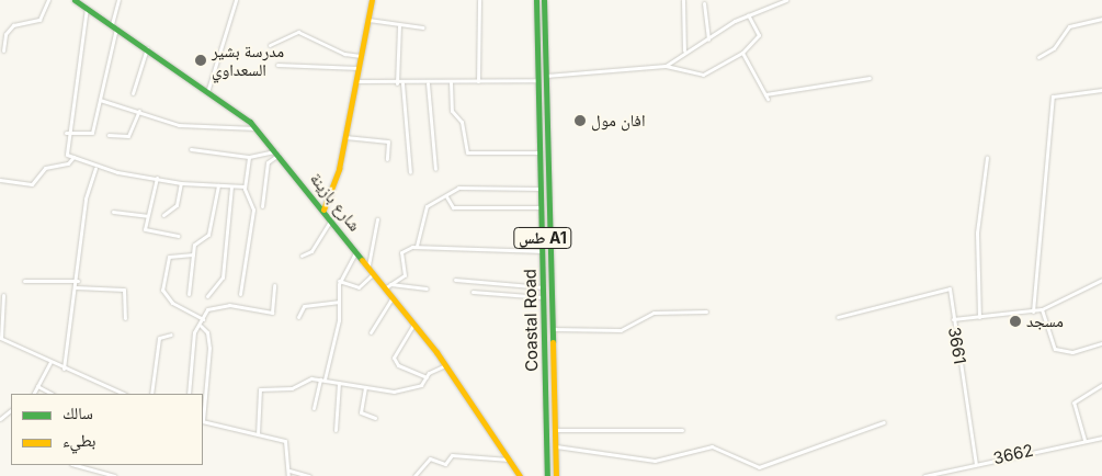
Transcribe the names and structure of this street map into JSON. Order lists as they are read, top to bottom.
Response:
{
  "streets": {
    "main road": ["شارع بازينة", "طس A1", "Coastal Road"],
    "street": ["3661", "3662"]
  },
  "crossings": [
    ["3661", "3662"]
  ],
  "places": ["مدرسة بشير السعداوي", "افان مول", "مسجد"],
  "legend": ["سالك", "بطيء"]
}
